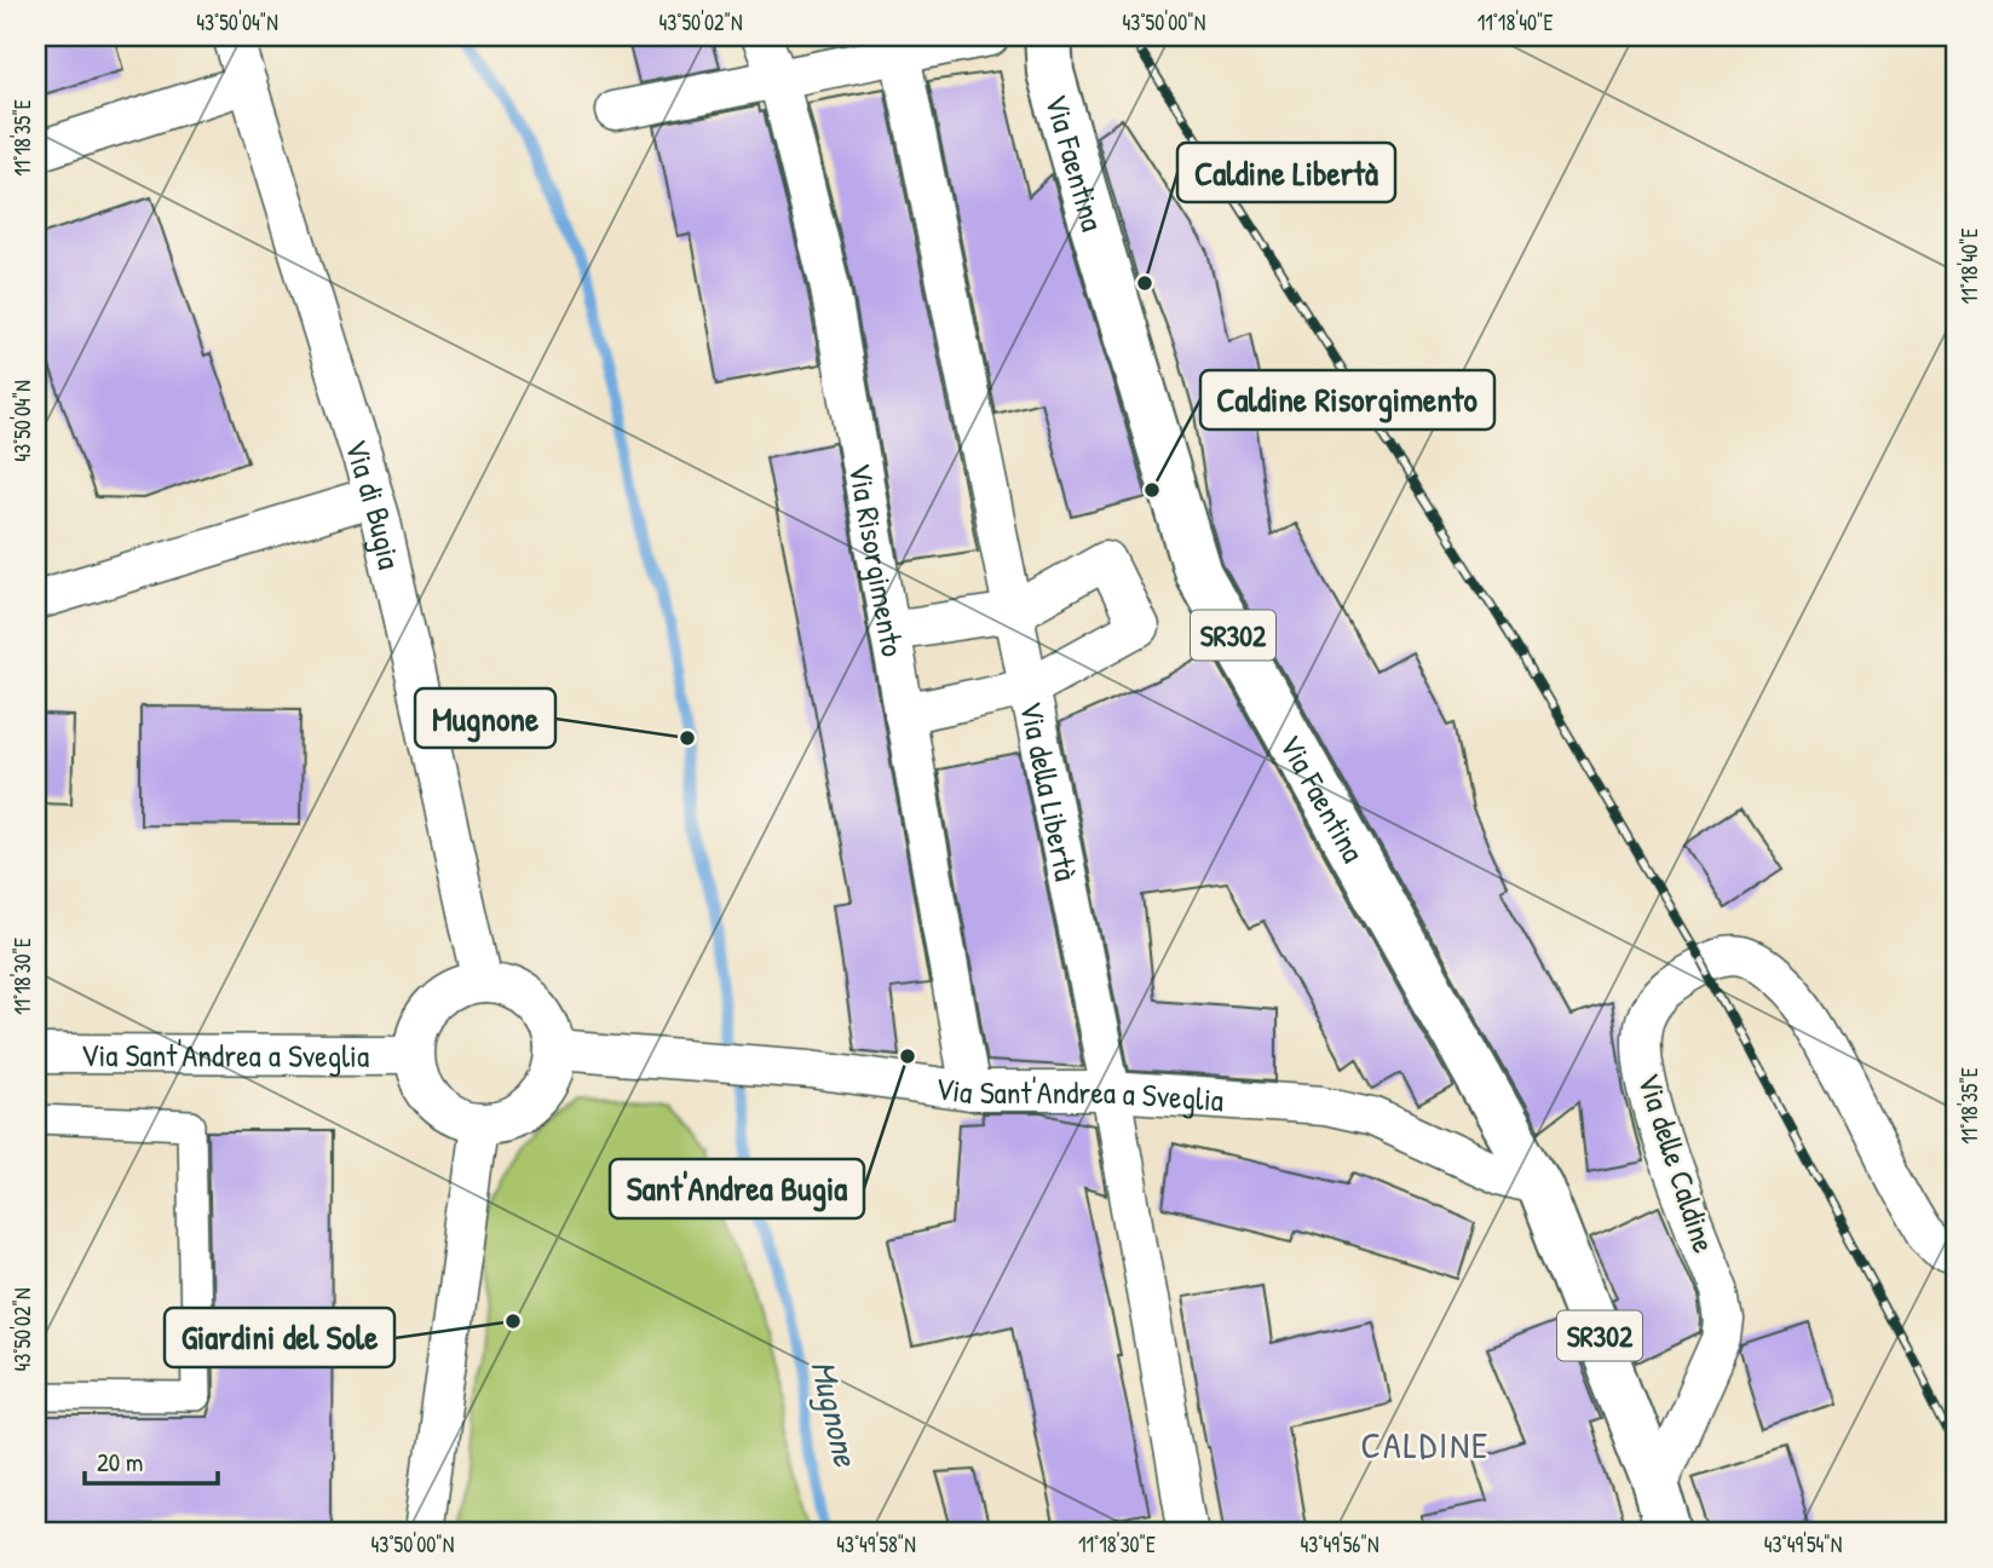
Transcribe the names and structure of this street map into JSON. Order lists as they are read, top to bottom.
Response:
{
  "streets": {
    "main road": ["Via Faentina", "SR302"],
    "street": [
      "Via di Bugia",
      "Via Risorgimento",
      "Via della Libertà",
      "Via Sant'Andrea a Sveglia",
      "Via delle Caldine"
    ]
  },
  "crossings": [
    ["Via Faentina", "Via Sant'Andrea a Sveglia"],
    ["Via Faentina", "Via delle Caldine"],
    ["Via di Bugia", "Via Sant'Andrea a Sveglia"],
    ["Via Risorgimento", "Via Sant'Andrea a Sveglia"],
    ["Via della Libertà", "Via Sant'Andrea a Sveglia"]
  ],
  "districts": ["CALDINE"],
  "water": ["Mugnone"],
  "places": [
    "Caldine Libertà",
    "Caldine Risorgimento",
    "Mugnone",
    "Sant'Andrea Bugia",
    "Giardini del Sole"
  ],
  "scale_bar": "20 m",
  "coordinates": [
    "43°50'04\"N",
    "43°50'02\"N",
    "43°50'00\"N",
    "11°18'40\"E",
    "11°18'35\"E",
    "11°18'30\"E",
    "43°49'58\"N",
    "43°49'56\"N",
    "43°49'54\"N"
  ]
}
